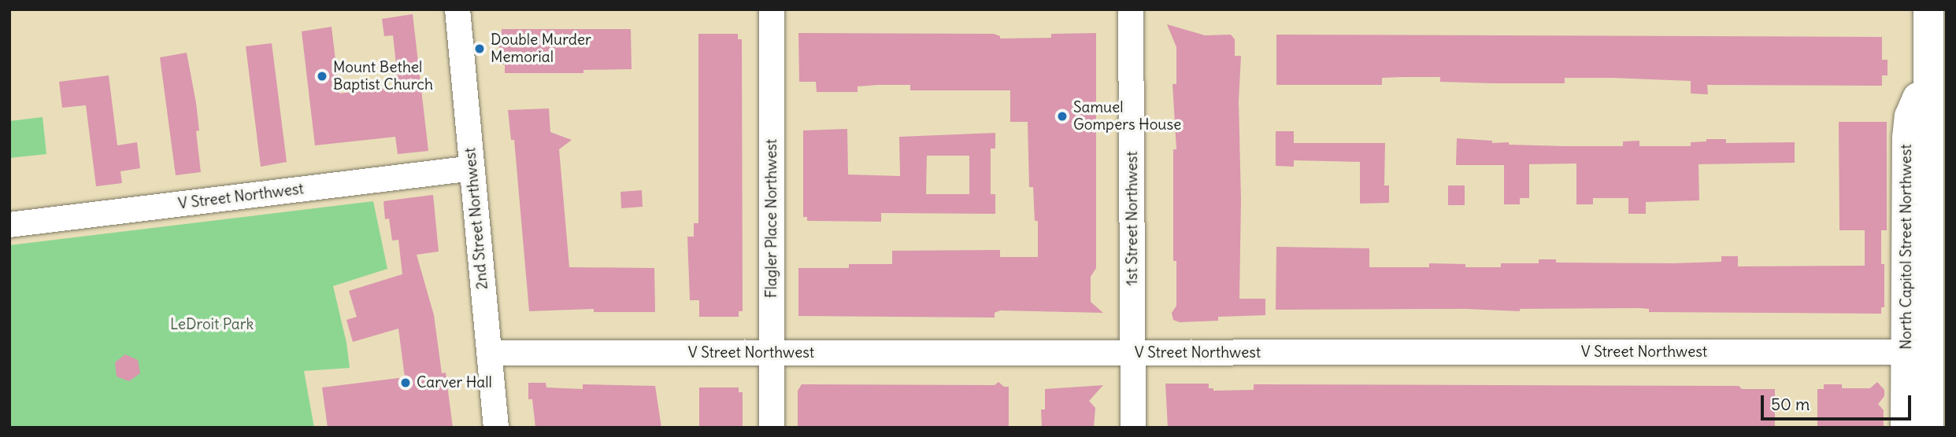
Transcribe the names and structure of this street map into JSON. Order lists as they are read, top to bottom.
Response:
{
  "streets": {
    "main road": ["North Capitol Street Northwest"],
    "street": [
      "V Street Northwest",
      "2nd Street Northwest",
      "Flagler Place Northwest",
      "1st Street Northwest"
    ]
  },
  "crossings": [
    ["V Street Northwest", "2nd Street Northwest"],
    ["V Street Northwest", "Flagler Place Northwest"],
    ["V Street Northwest", "1st Street Northwest"],
    ["V Street Northwest", "North Capitol Street Northwest"]
  ],
  "parks": ["LeDroit Park"],
  "places": [
    "Double Murder Memorial",
    "Mount Bethel Baptist Church",
    "Samuel Gompers House",
    "Carver Hall"
  ],
  "scale_bar": "50 m"
}
